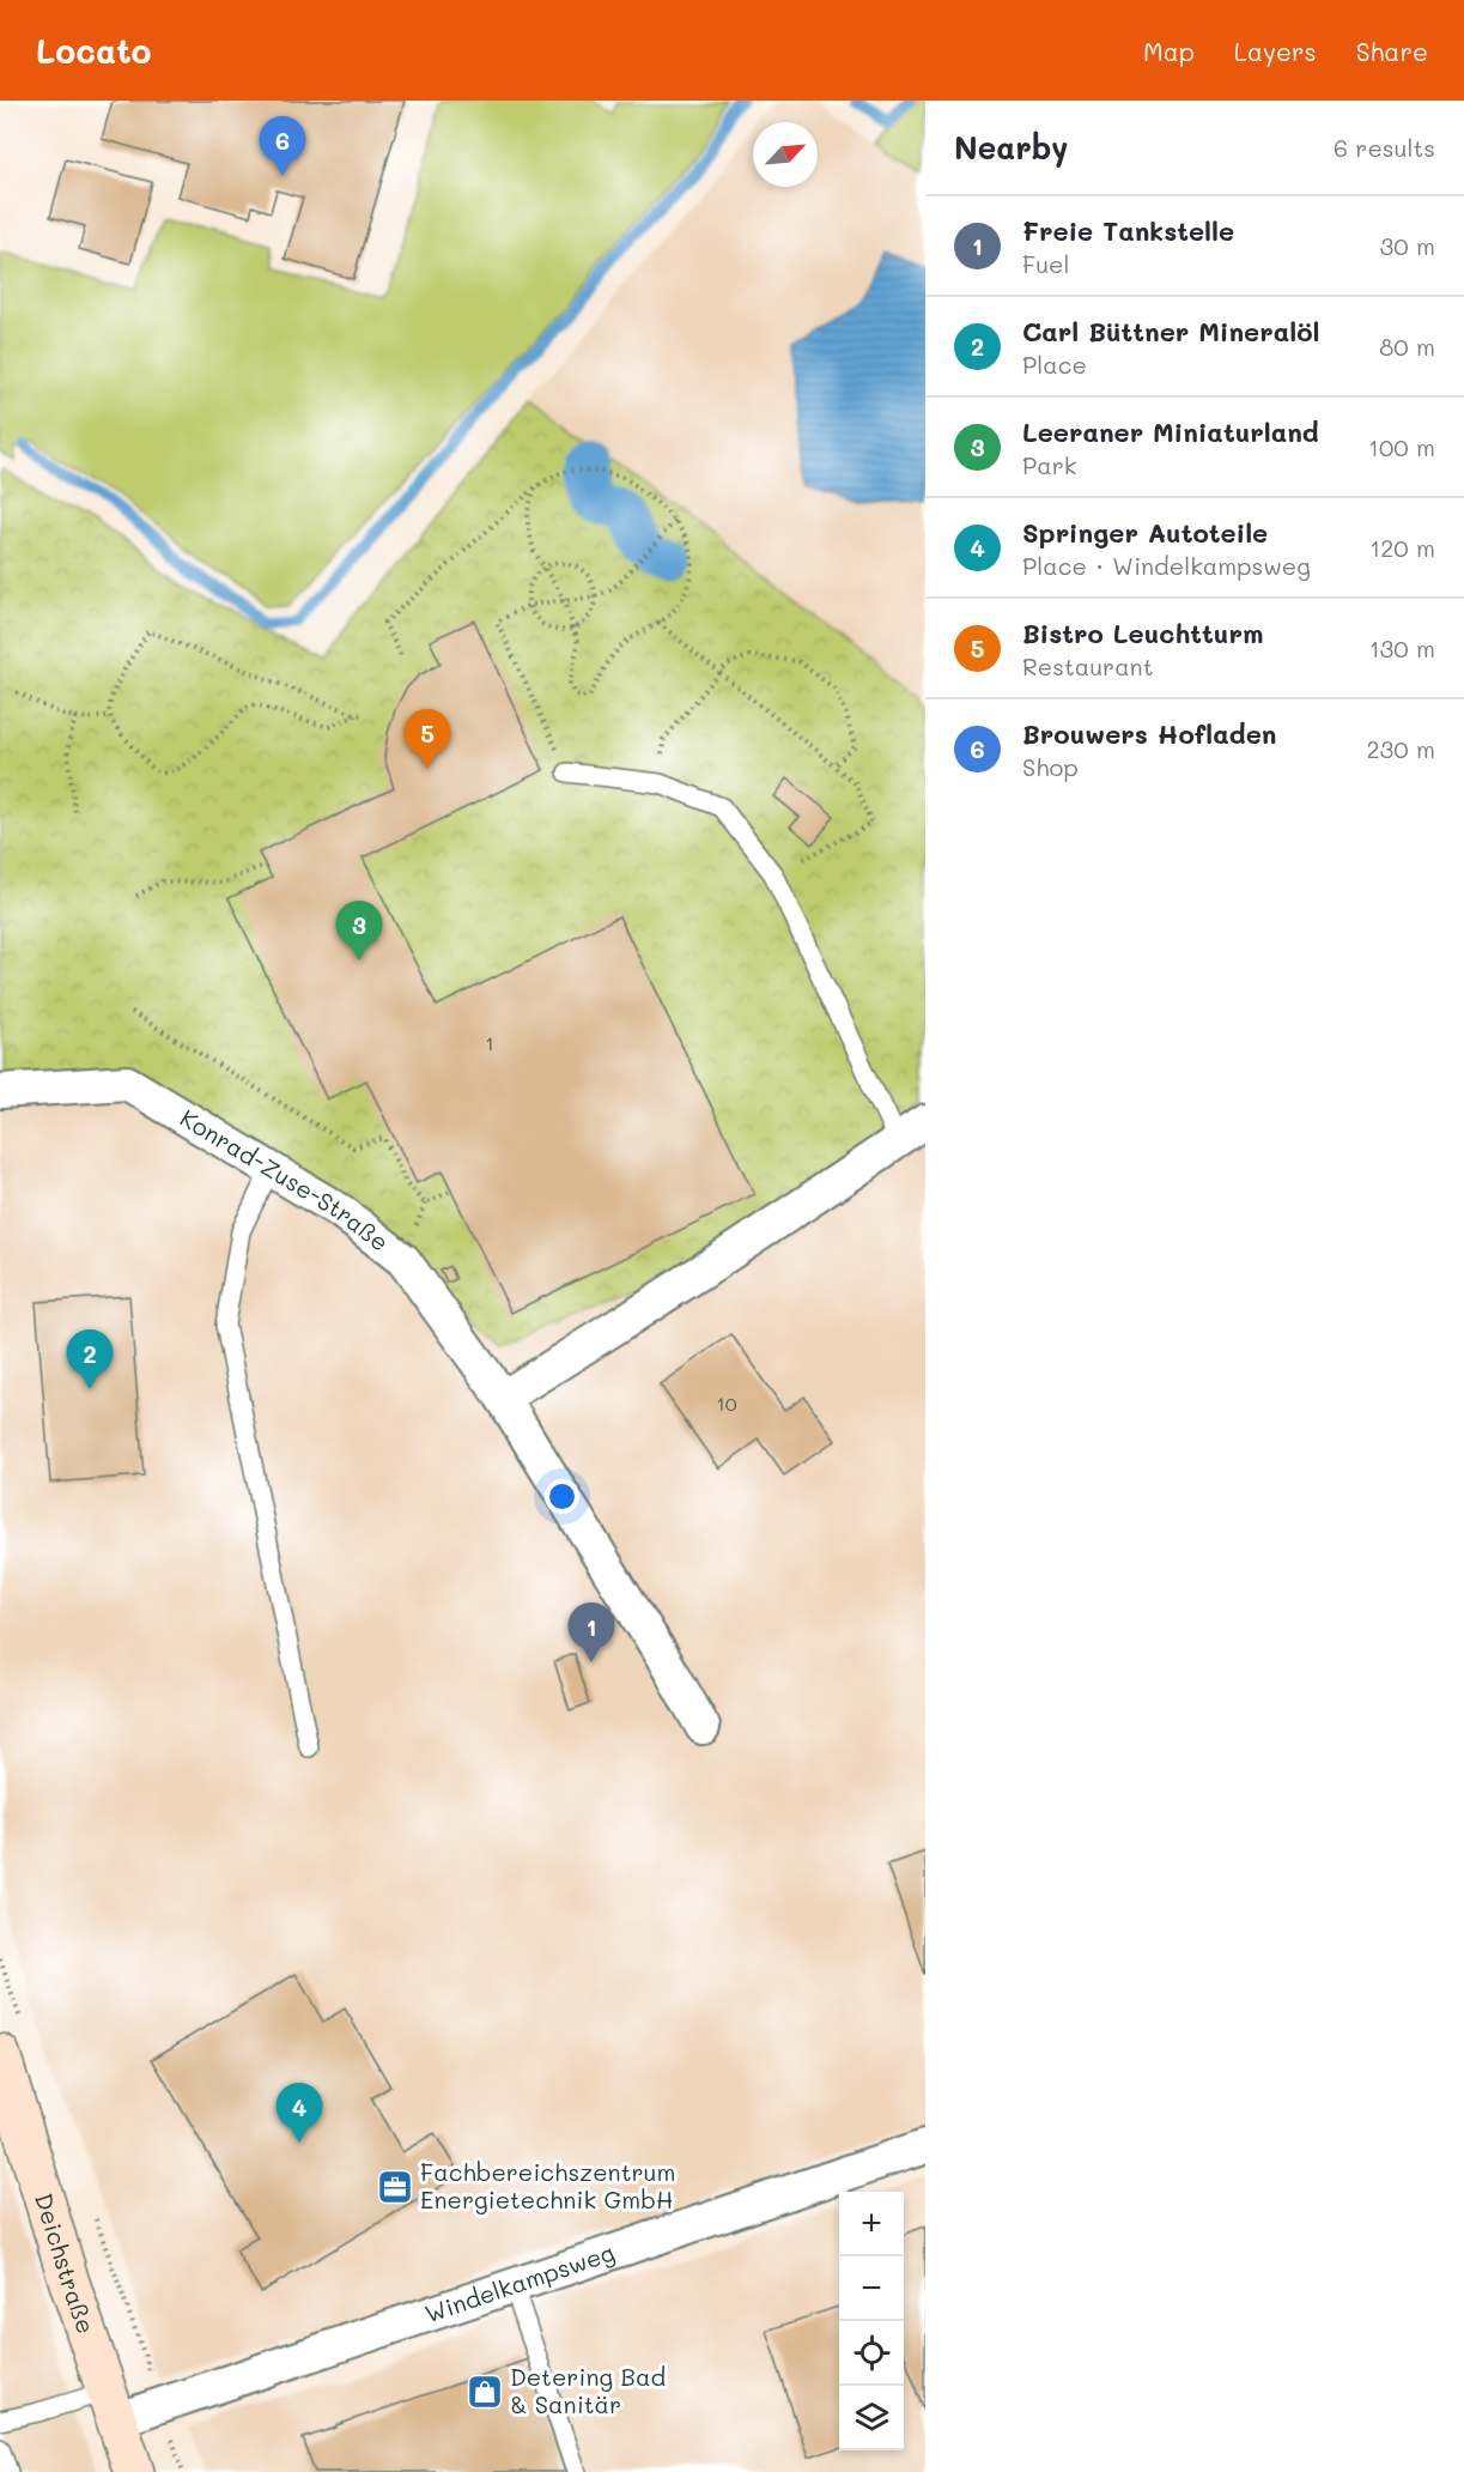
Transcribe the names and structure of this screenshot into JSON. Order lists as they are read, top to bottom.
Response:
{
  "streets": {
    "main road": ["Deichstraße"],
    "street": ["Konrad-Zuse-Straße", "Windelkampsweg"]
  },
  "crossings": [
    ["Deichstraße", "Windelkampsweg"]
  ],
  "places": {
    "office": ["Fachbereichszentrum Energietechnik GmbH"],
    "shop": ["Detering Bad & Sanitär"]
  },
  "house_numbers": ["1", "10"],
  "north": "top right",
  "page": {
    "header": "Locato",
    "nav": ["Map", "Layers", "Share"],
    "heading": ["Nearby", "6 results"],
    "pins": [
      "6",
      "5",
      "3",
      "2",
      "1",
      "4"
    ],
    "list": [
      {
        "mark": "1",
        "name": "Freie Tankstelle",
        "note": "Fuel",
        "value": "30 m"
      },
      {
        "mark": "2",
        "name": "Carl Büttner Mineralöl",
        "note": "Place",
        "value": "80 m"
      },
      {
        "mark": "3",
        "name": "Leeraner Miniaturland",
        "note": "Park",
        "value": "100 m"
      },
      {
        "mark": "4",
        "name": "Springer Autoteile",
        "note": "Place · Windelkampsweg",
        "value": "120 m"
      },
      {
        "mark": "5",
        "name": "Bistro Leuchtturm",
        "note": "Restaurant",
        "value": "130 m"
      },
      {
        "mark": "6",
        "name": "Brouwers Hofladen",
        "note": "Shop",
        "value": "230 m"
      }
    ],
    "map_buttons": ["+", "−"]
  }
}
